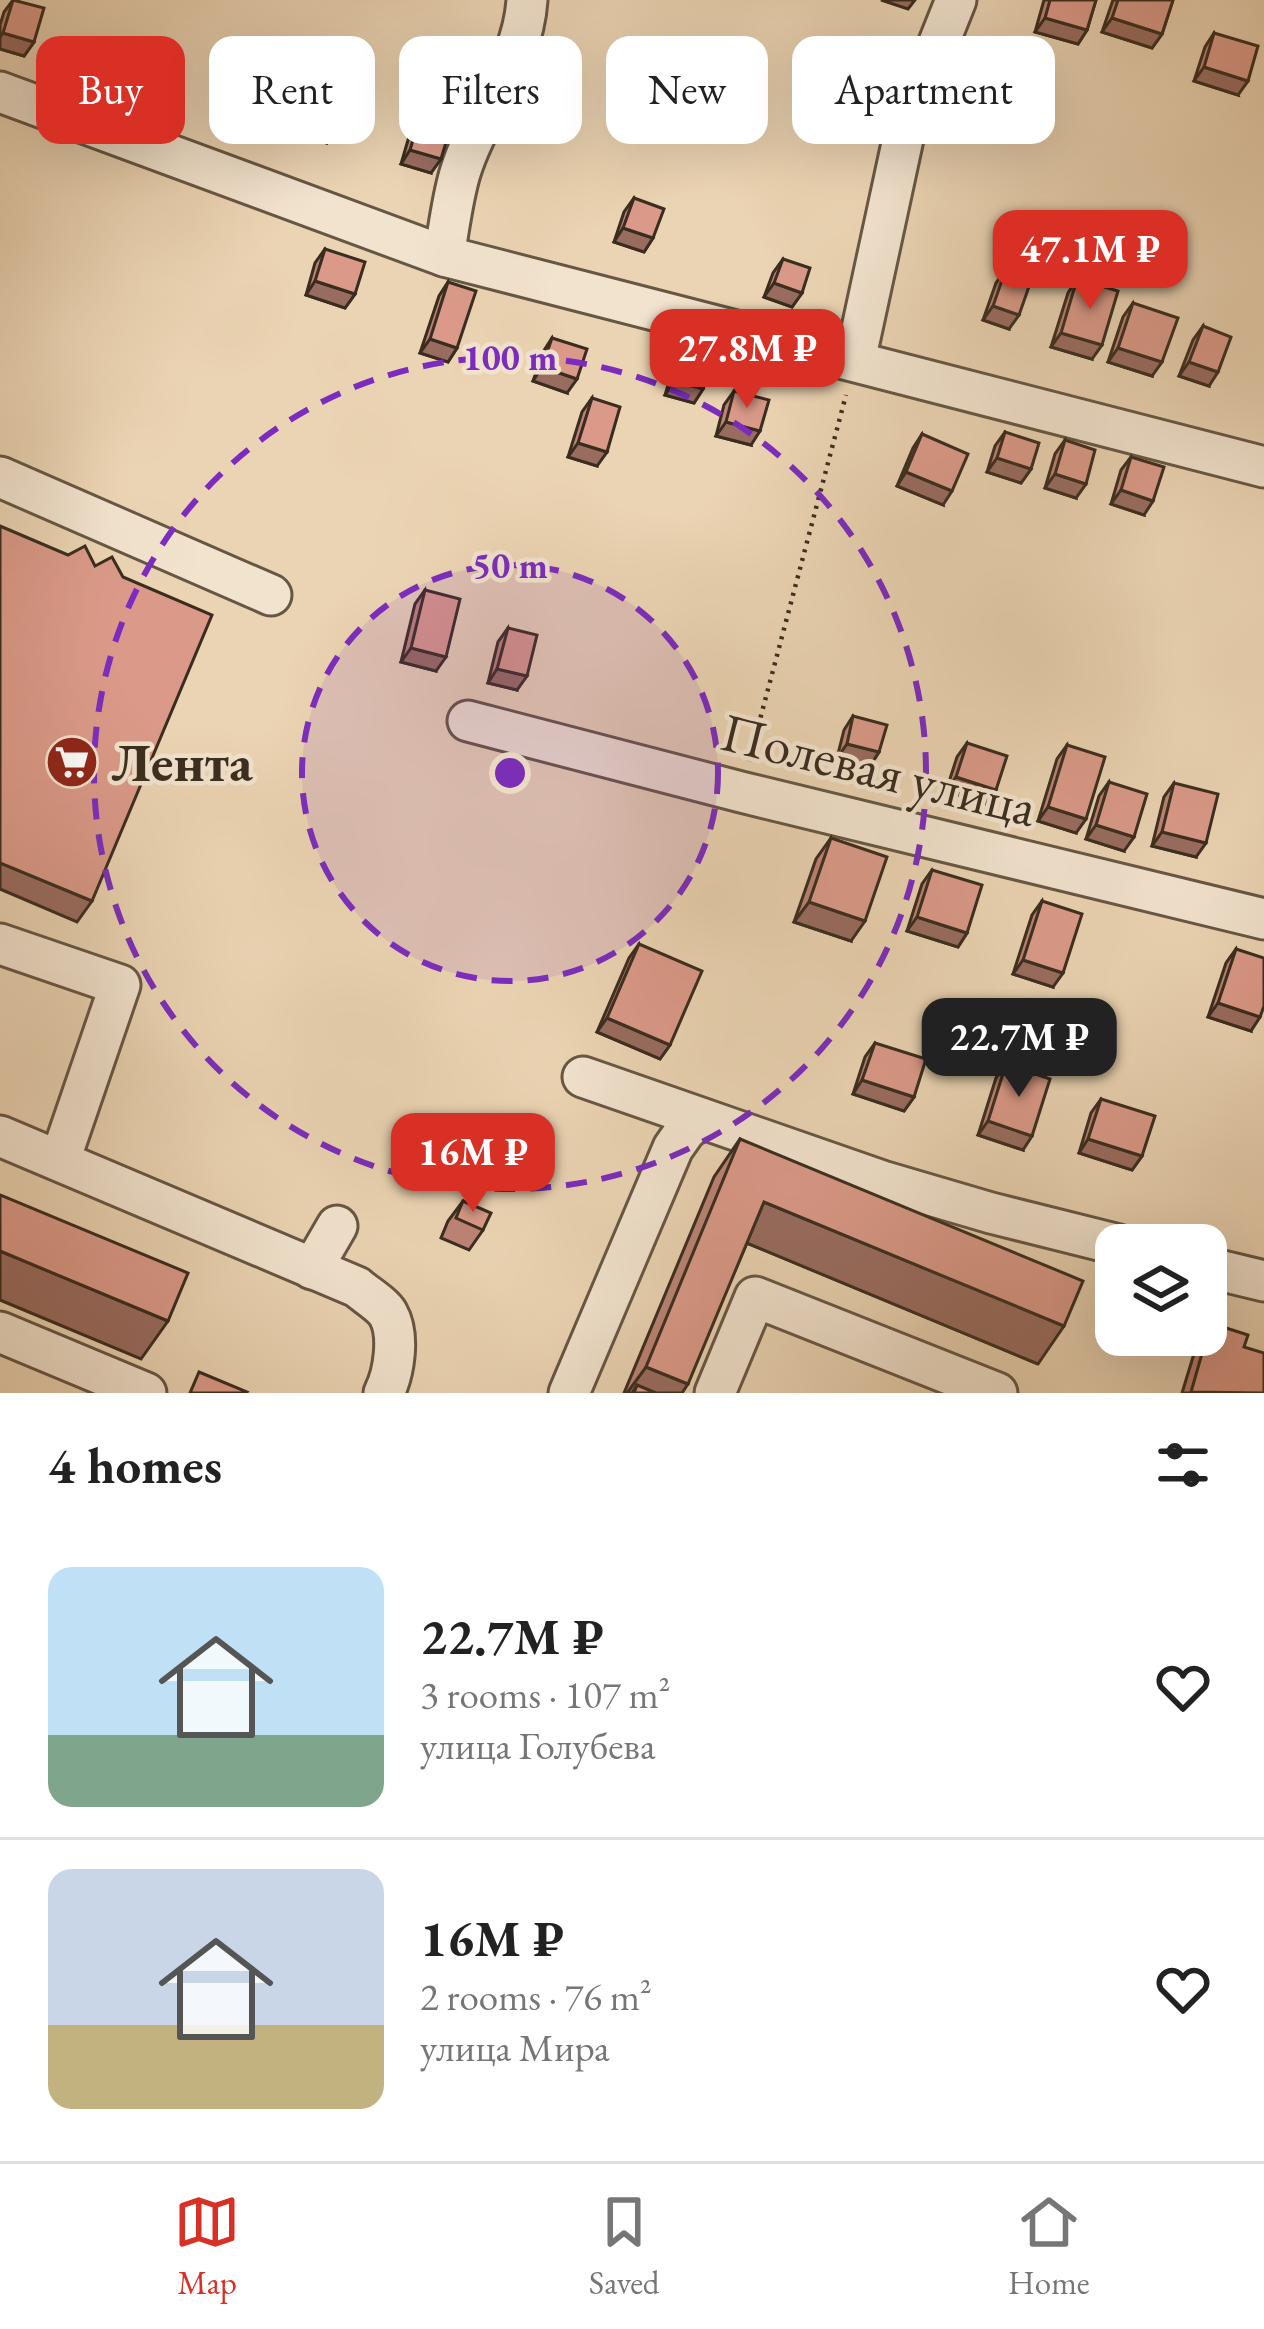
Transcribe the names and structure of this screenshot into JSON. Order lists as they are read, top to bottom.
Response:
{
  "streets": {
    "street": ["Полевая улица"]
  },
  "places": {
    "supermarket": ["Лента"]
  },
  "page": {
    "chip": [
      "Buy",
      "Rent",
      "Filters",
      "New",
      "Apartment"
    ],
    "price": [
      "47.1M ₽",
      "27.8M ₽",
      "22.7M ₽",
      "16M ₽"
    ],
    "heading": "4 homes",
    "list": [
      {
        "name": "22.7M ₽",
        "note": "3 rooms · 107 m² · улица Голубева"
      },
      {
        "name": "16M ₽",
        "note": "2 rooms · 76 m² · улица Мира"
      }
    ],
    "tabs": ["Map", "Saved", "Home"]
  },
  "rings": ["100 m", "50 m"]
}
